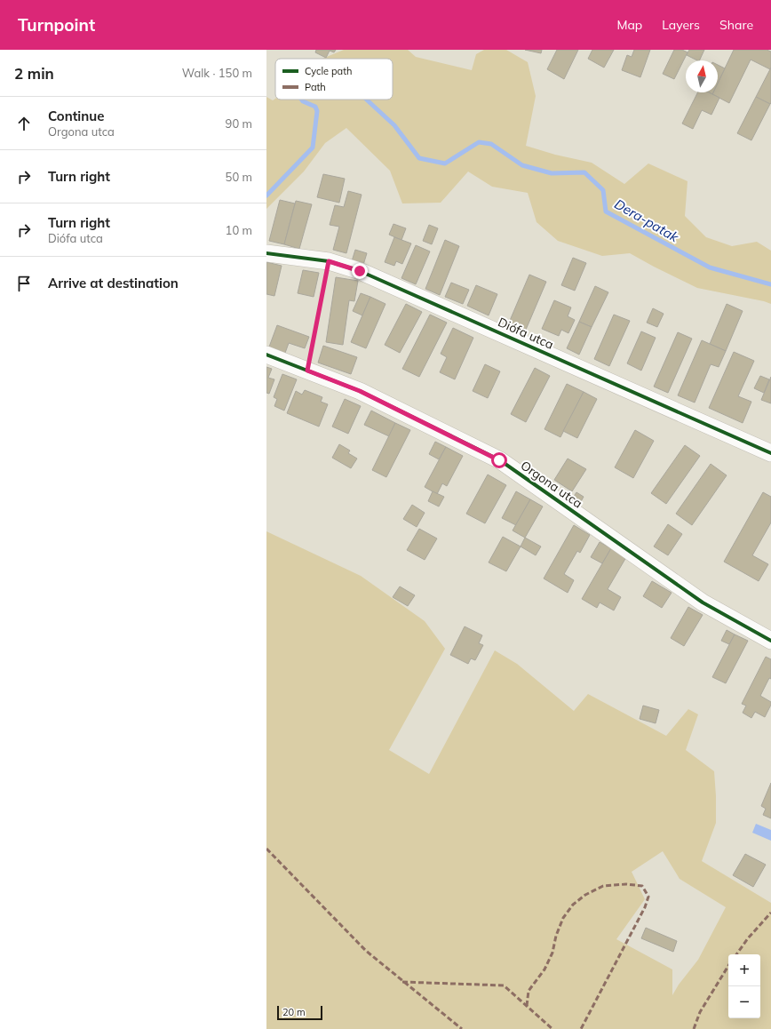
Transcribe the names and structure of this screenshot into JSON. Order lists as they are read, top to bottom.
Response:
{
  "streets": {
    "street": ["Diófa utca", "Orgona utca"]
  },
  "water": ["Dera-patak"],
  "legend": ["Cycle path", "Path"],
  "scale_bar": "20 m",
  "north": "top",
  "page": {
    "header": "Turnpoint",
    "nav": ["Map", "Layers", "Share"],
    "heading": ["2 min", "Walk · 150 m"],
    "list": [
      ["Continue", "Orgona utca", "90 m"],
      ["Turn right", "50 m"],
      ["Turn right", "Diófa utca", "10 m"],
      "Arrive at destination"
    ],
    "map_buttons": ["+", "−"],
    "scale": "20 m"
  }
}
